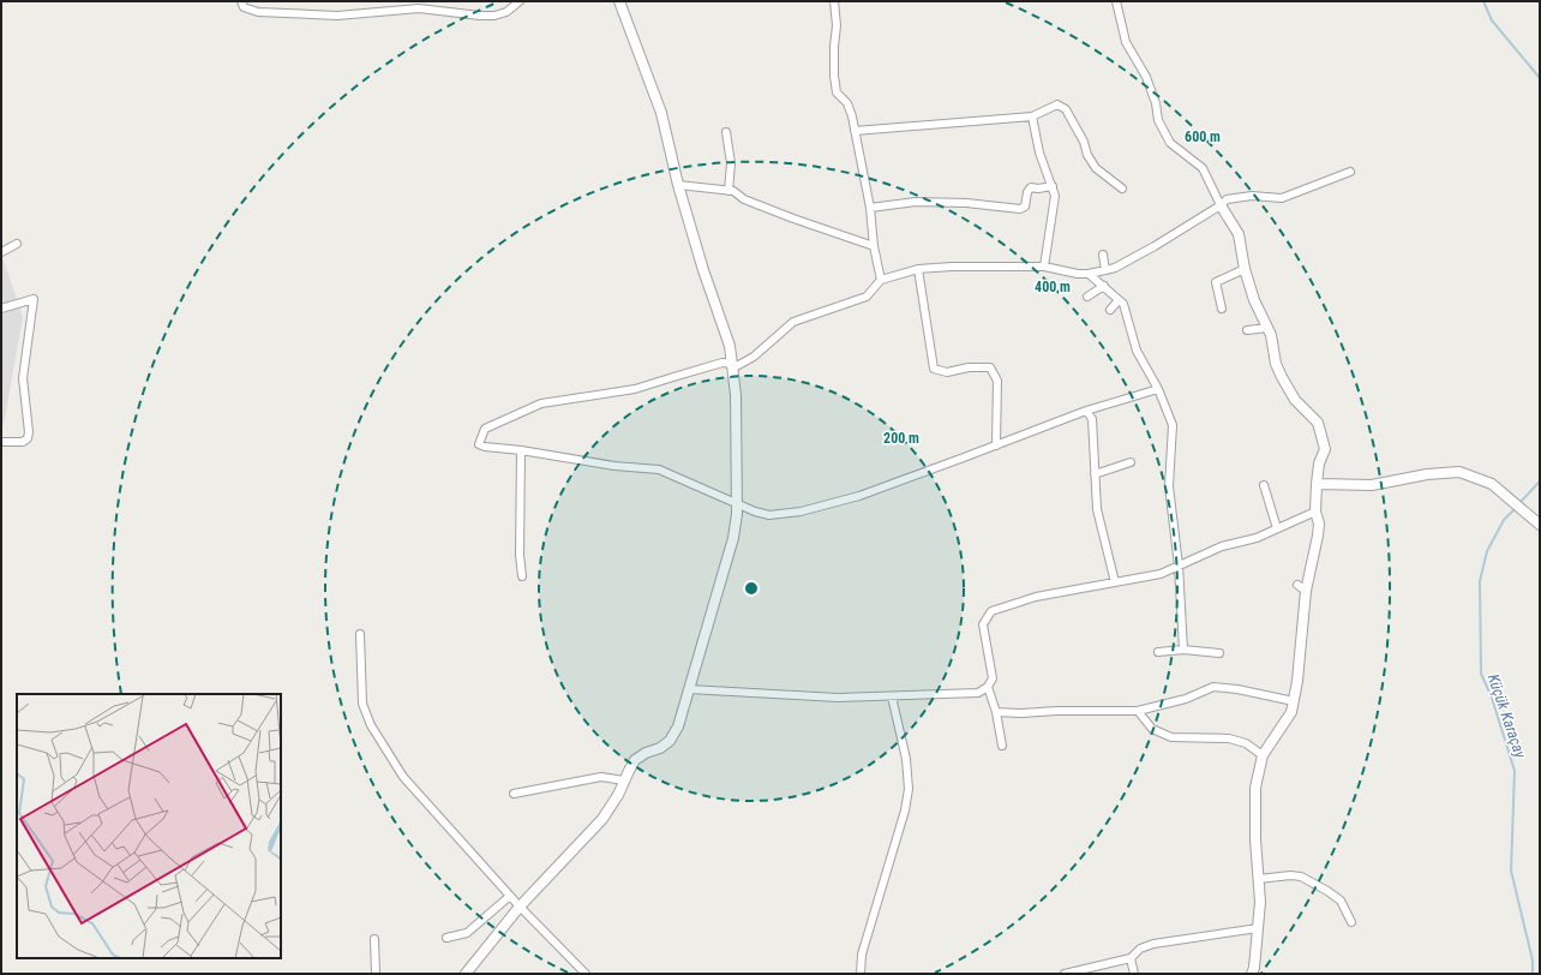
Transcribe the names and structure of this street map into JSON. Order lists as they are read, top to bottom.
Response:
{
  "water": ["Küçük Karaçay"],
  "rings": ["600 m", "400 m", "200 m"]
}
